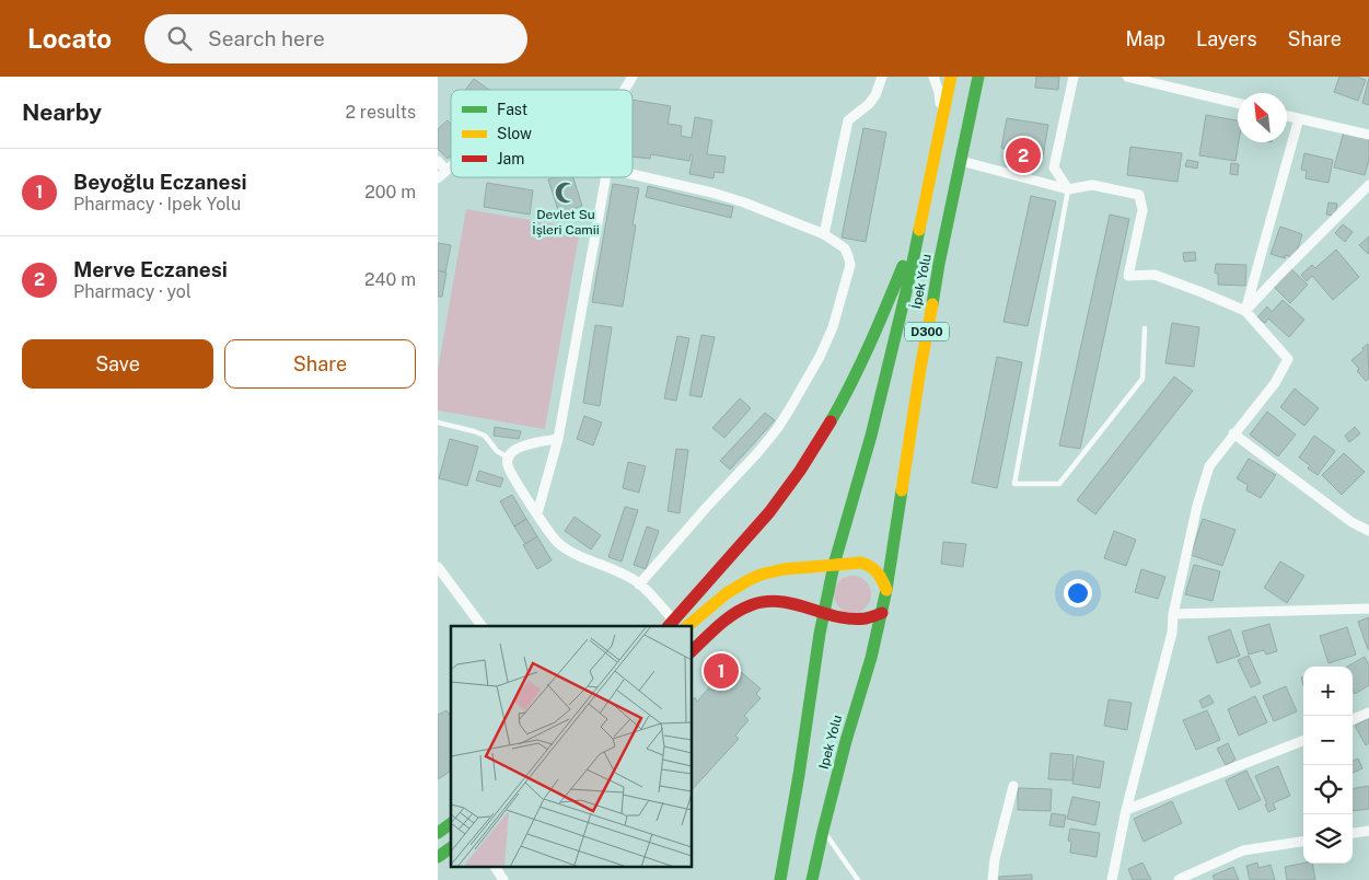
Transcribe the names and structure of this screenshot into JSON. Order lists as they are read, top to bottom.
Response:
{
  "streets": {
    "main road": ["İpek Yolu", "D300", "Ipek Yolu"]
  },
  "crossings": [
    ["İpek Yolu", "Ipek Yolu"]
  ],
  "places": {
    "mosque": ["Devlet Su İşleri Camii"]
  },
  "legend": ["Fast", "Slow", "Jam"],
  "north": "top left",
  "page": {
    "header": "Locato",
    "search": "Search here",
    "nav": ["Map", "Layers", "Share"],
    "heading": ["Nearby", "2 results"],
    "pins": ["2", "1"],
    "list": [
      {
        "mark": "1",
        "name": "Beyoğlu Eczanesi",
        "note": "Pharmacy · Ipek Yolu",
        "value": "200 m"
      },
      {
        "mark": "2",
        "name": "Merve Eczanesi",
        "note": "Pharmacy · yol",
        "value": "240 m"
      }
    ],
    "buttons": ["Save", "Share"],
    "map_buttons": ["+", "−"]
  }
}
